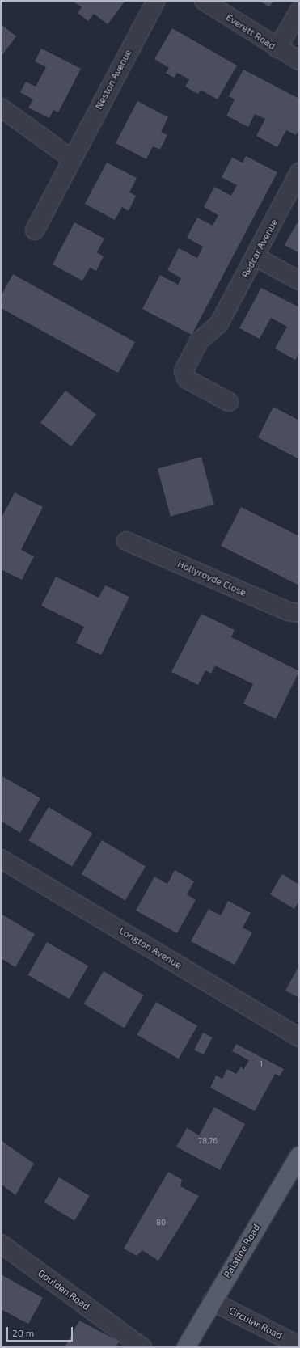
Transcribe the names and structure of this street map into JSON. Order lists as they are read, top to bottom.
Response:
{
  "streets": {
    "main road": ["Palatine Road"],
    "street": [
      "Everett Road",
      "Neston Avenue",
      "Redcar Avenue",
      "Hollyroyde Close",
      "Longton Avenue",
      "Goulden Road",
      "Circular Road"
    ]
  },
  "crossings": [
    ["Palatine Road", "Circular Road"]
  ],
  "house_numbers": ["1", "78,76", "80"],
  "scale_bar": "20 m"
}
